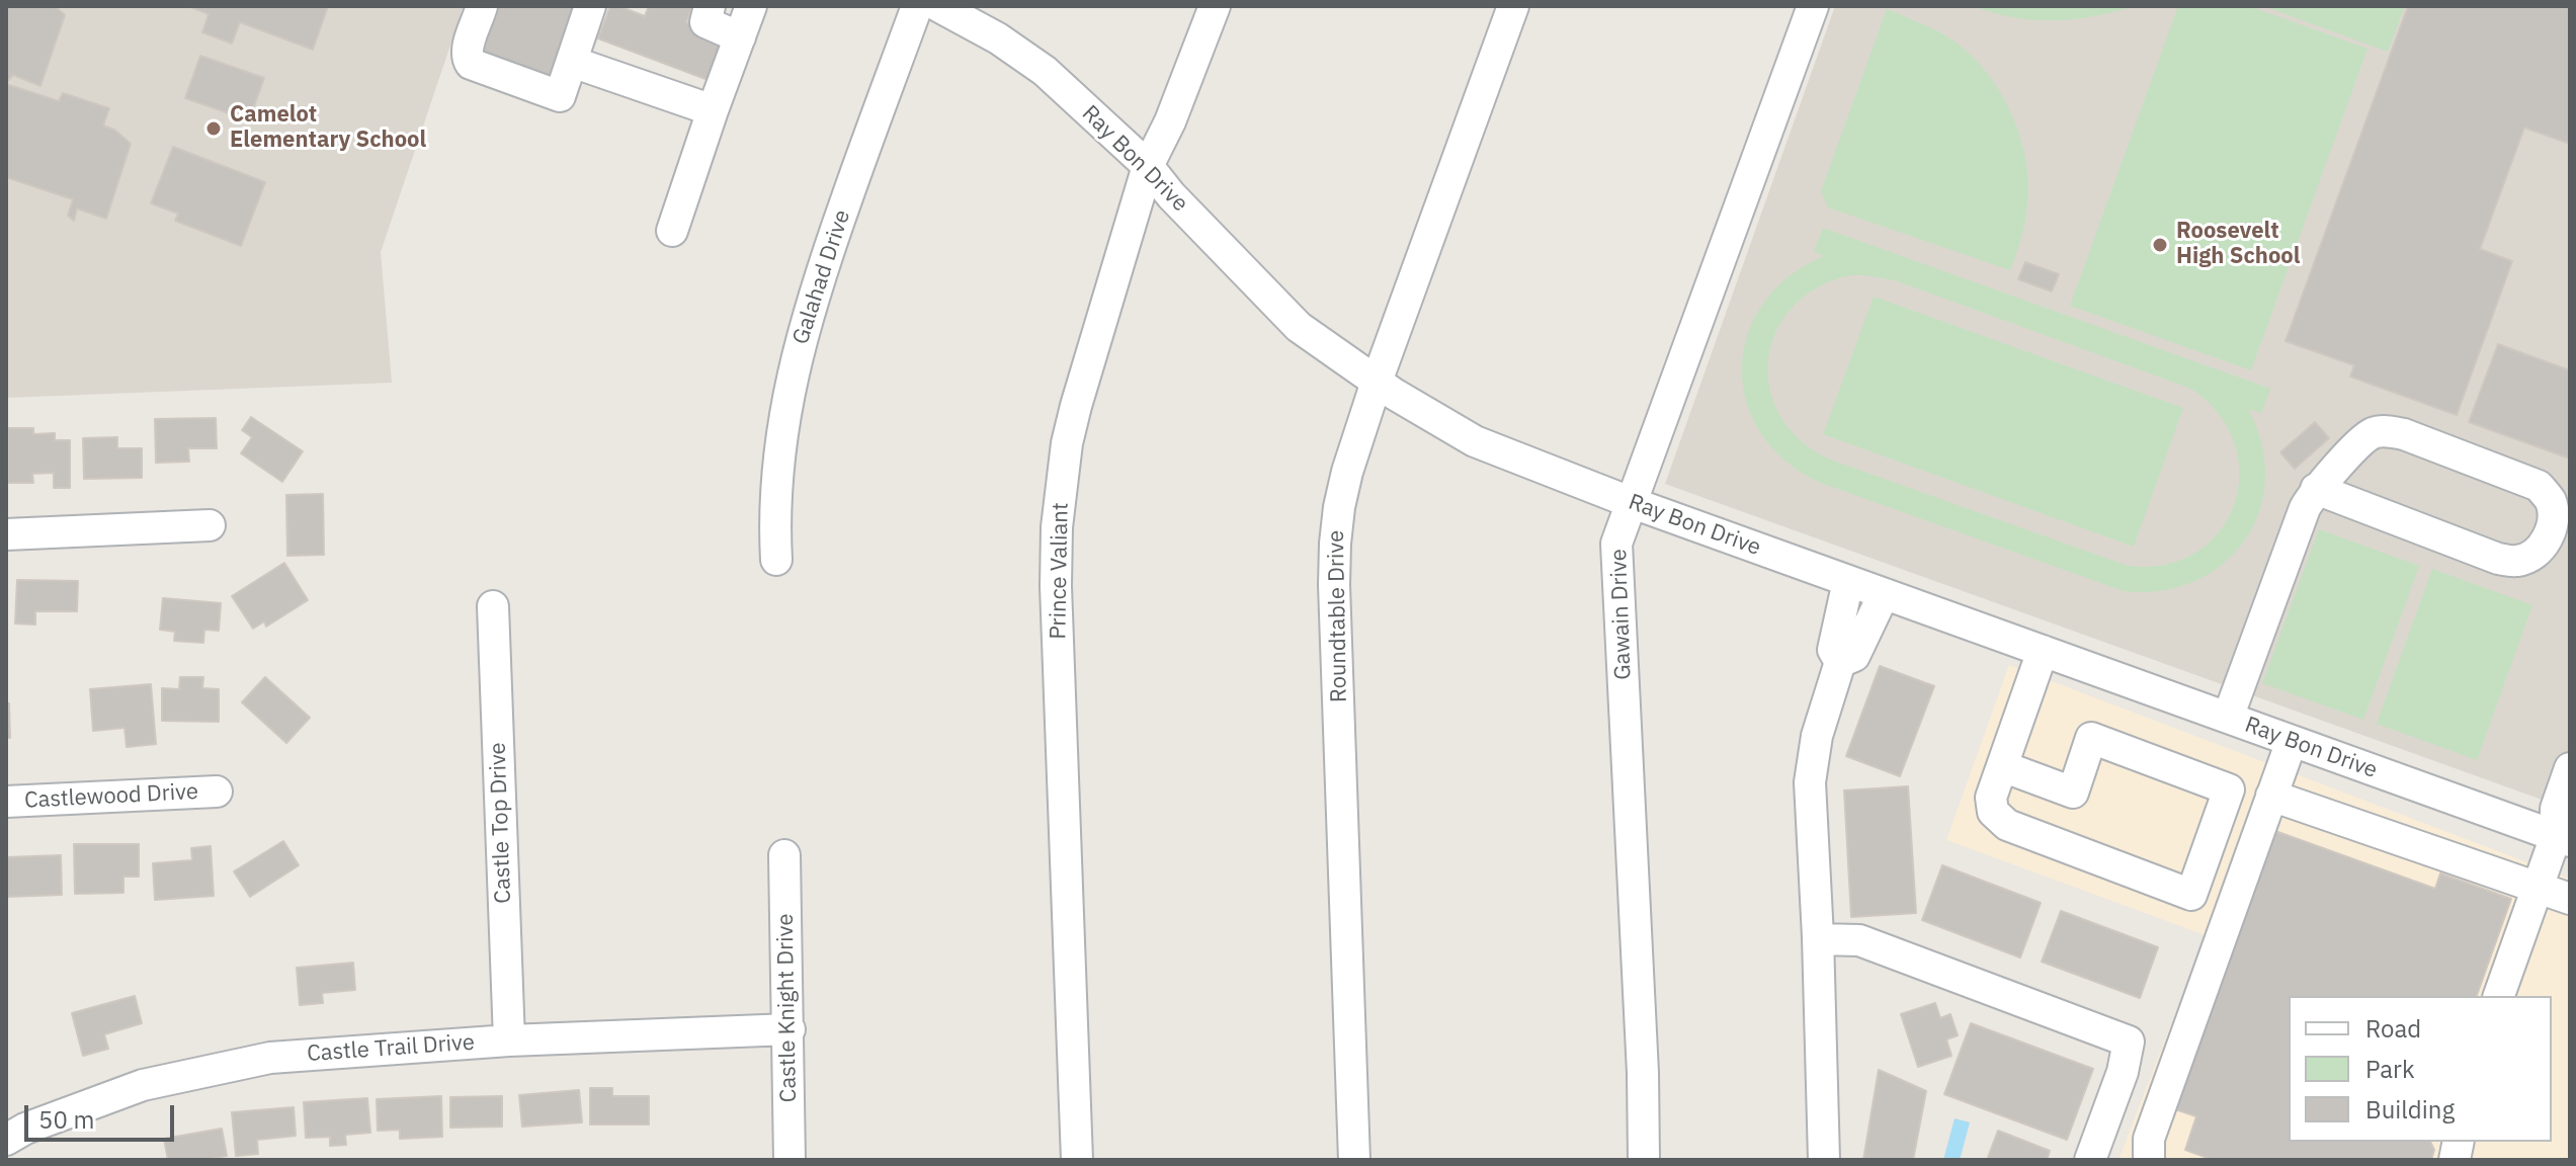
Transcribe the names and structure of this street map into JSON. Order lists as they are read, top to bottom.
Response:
{
  "streets": {
    "street": [
      "Ray Bon Drive",
      "Galahad Drive",
      "Prince Valiant",
      "Gawain Drive",
      "Roundtable Drive",
      "Castlewood Drive",
      "Castle Top Drive",
      "Castle Knight Drive",
      "Castle Trail Drive"
    ]
  },
  "crossings": [
    ["Ray Bon Drive", "Prince Valiant"],
    ["Ray Bon Drive", "Gawain Drive"],
    ["Ray Bon Drive", "Roundtable Drive"],
    ["Castle Top Drive", "Castle Trail Drive"],
    ["Castle Knight Drive", "Castle Trail Drive"]
  ],
  "places": ["Camelot Elementary School", "Roosevelt High School"],
  "legend": ["Road", "Park", "Building"],
  "scale_bar": "50 m"
}
